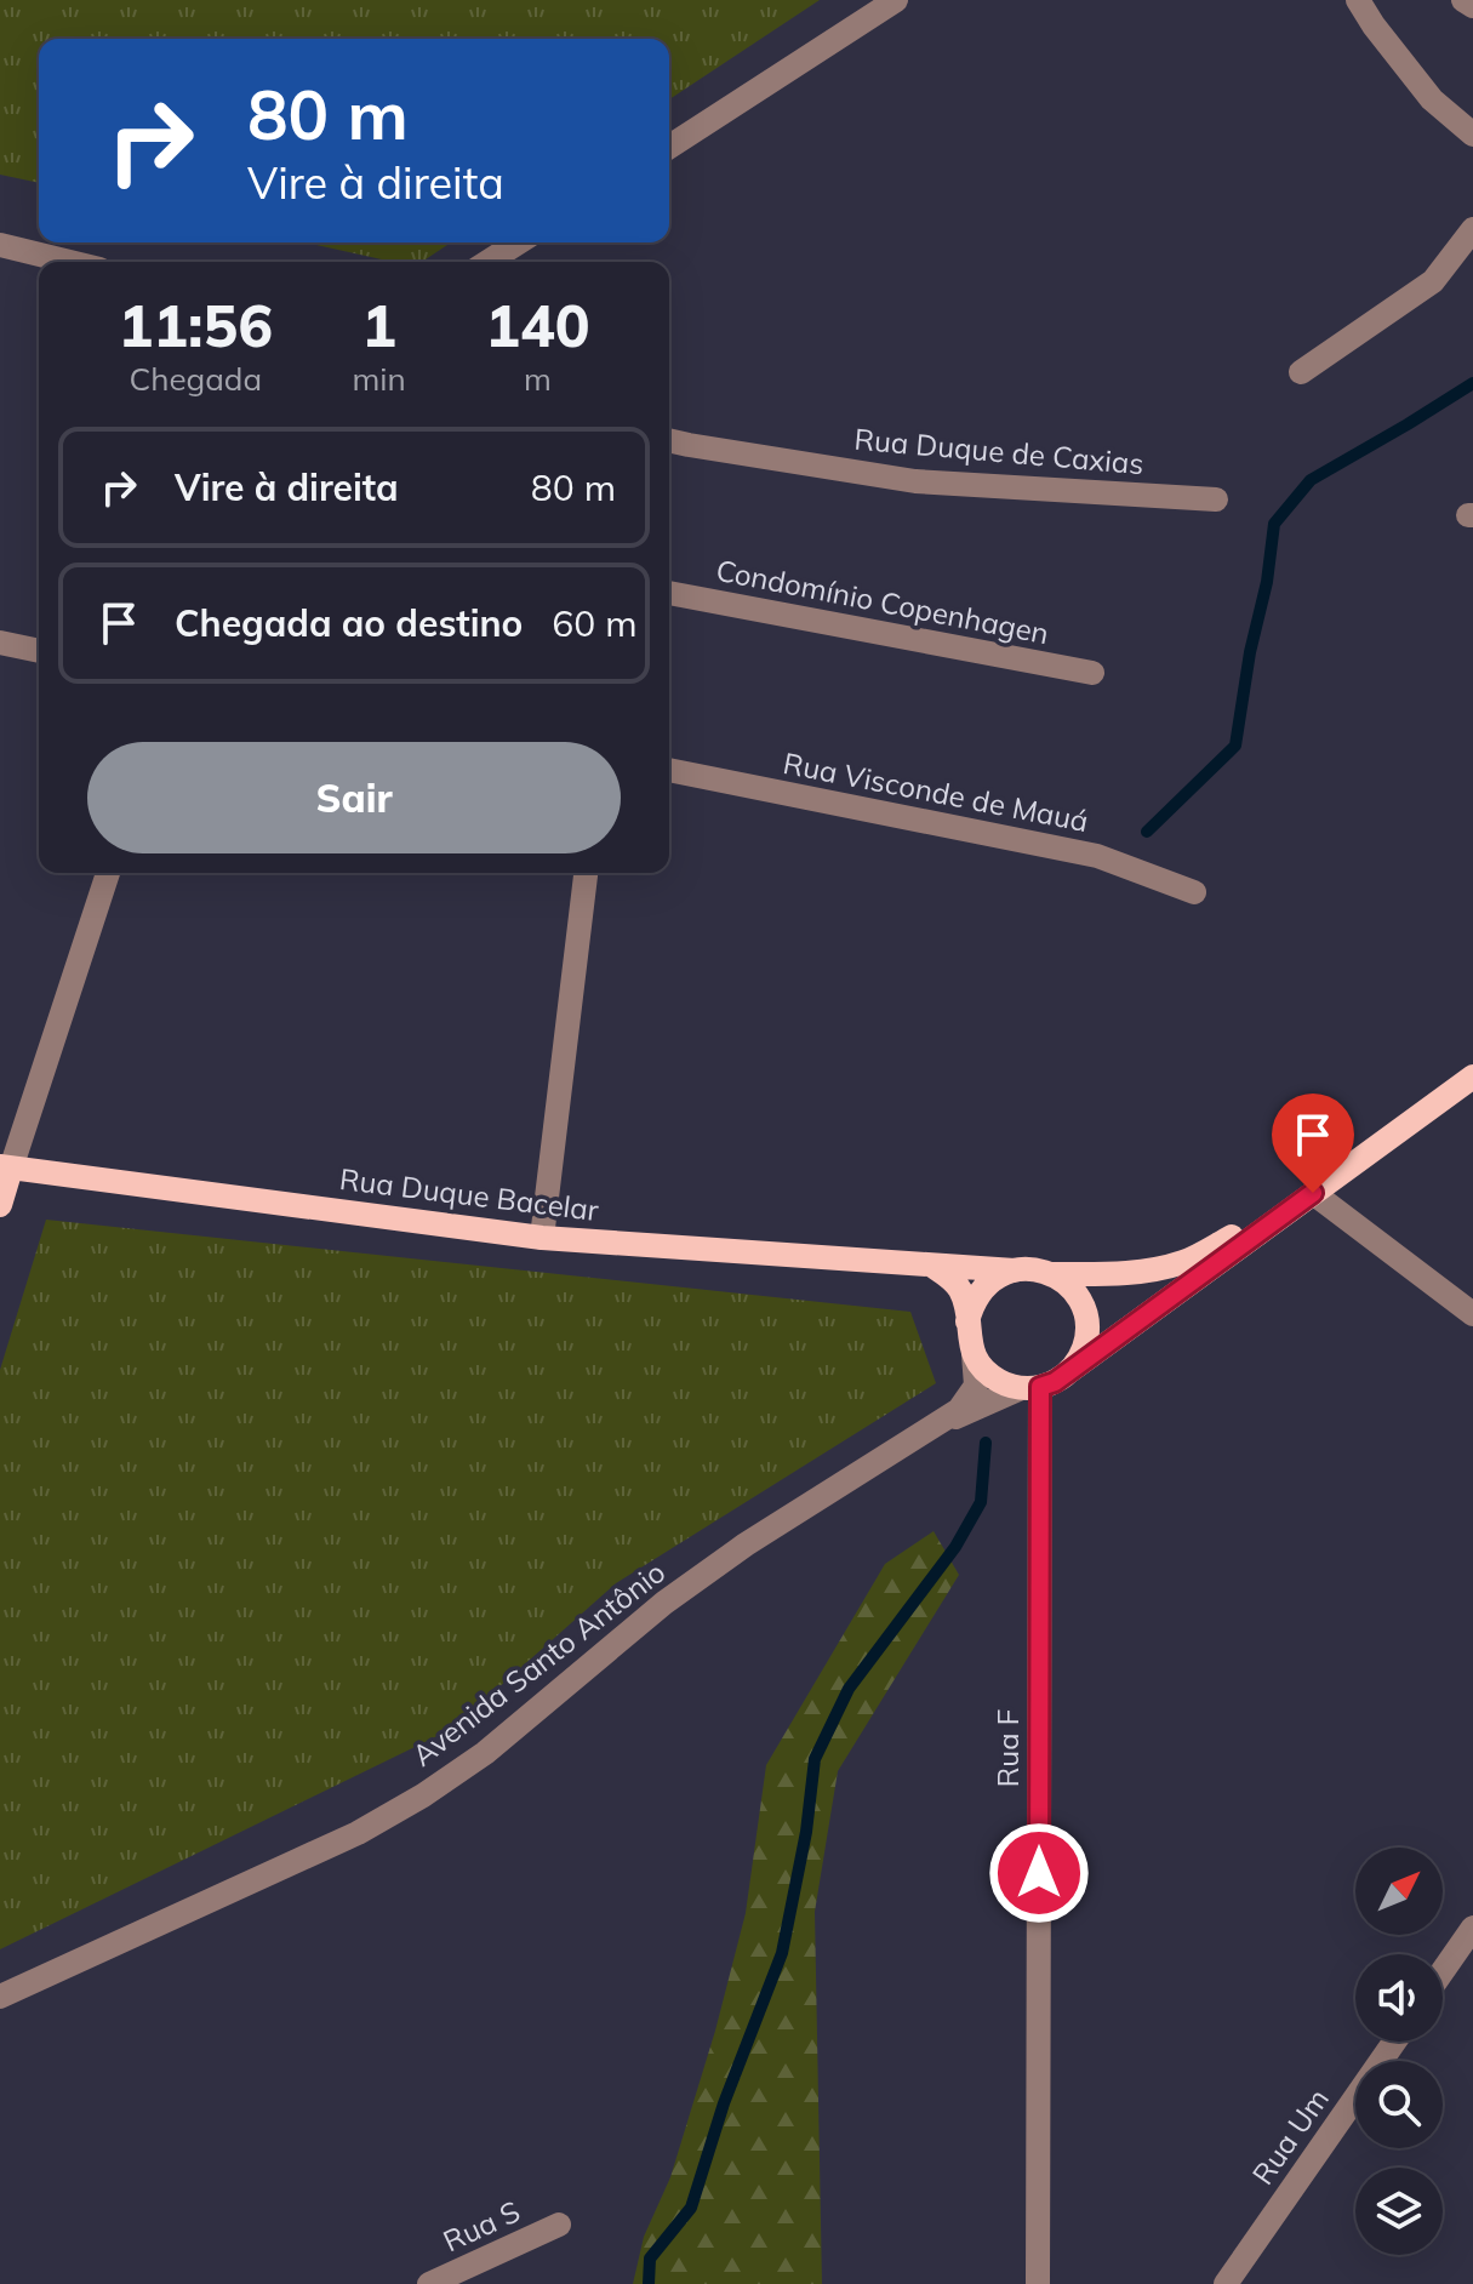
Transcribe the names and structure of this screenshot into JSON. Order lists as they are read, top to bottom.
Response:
{
  "streets": {
    "main road": ["Rua Duque Bacelar"],
    "street": [
      "Rua Duque de Caxias",
      "Condomínio Copenhagen",
      "Rua Visconde de Mauá",
      "Avenida Santo Antônio",
      "Rua F",
      "Rua Um",
      "Rua S"
    ]
  },
  "crossings": [
    ["Rua Duque Bacelar", "Avenida Santo Antônio"],
    ["Rua Duque Bacelar", "Rua F"],
    ["Avenida Santo Antônio", "Rua F"]
  ],
  "north": "top right",
  "page": {
    "turn": ["80 m", "Vire à direita"],
    "eta": [
      "11:56",
      "Chegada",
      "1",
      "min",
      "140",
      "m"
    ],
    "list": [
      {
        "name": "Vire à direita",
        "value": "80 m"
      },
      {
        "name": "Chegada ao destino",
        "value": "60 m"
      }
    ],
    "buttons": "Sair"
  }
}
